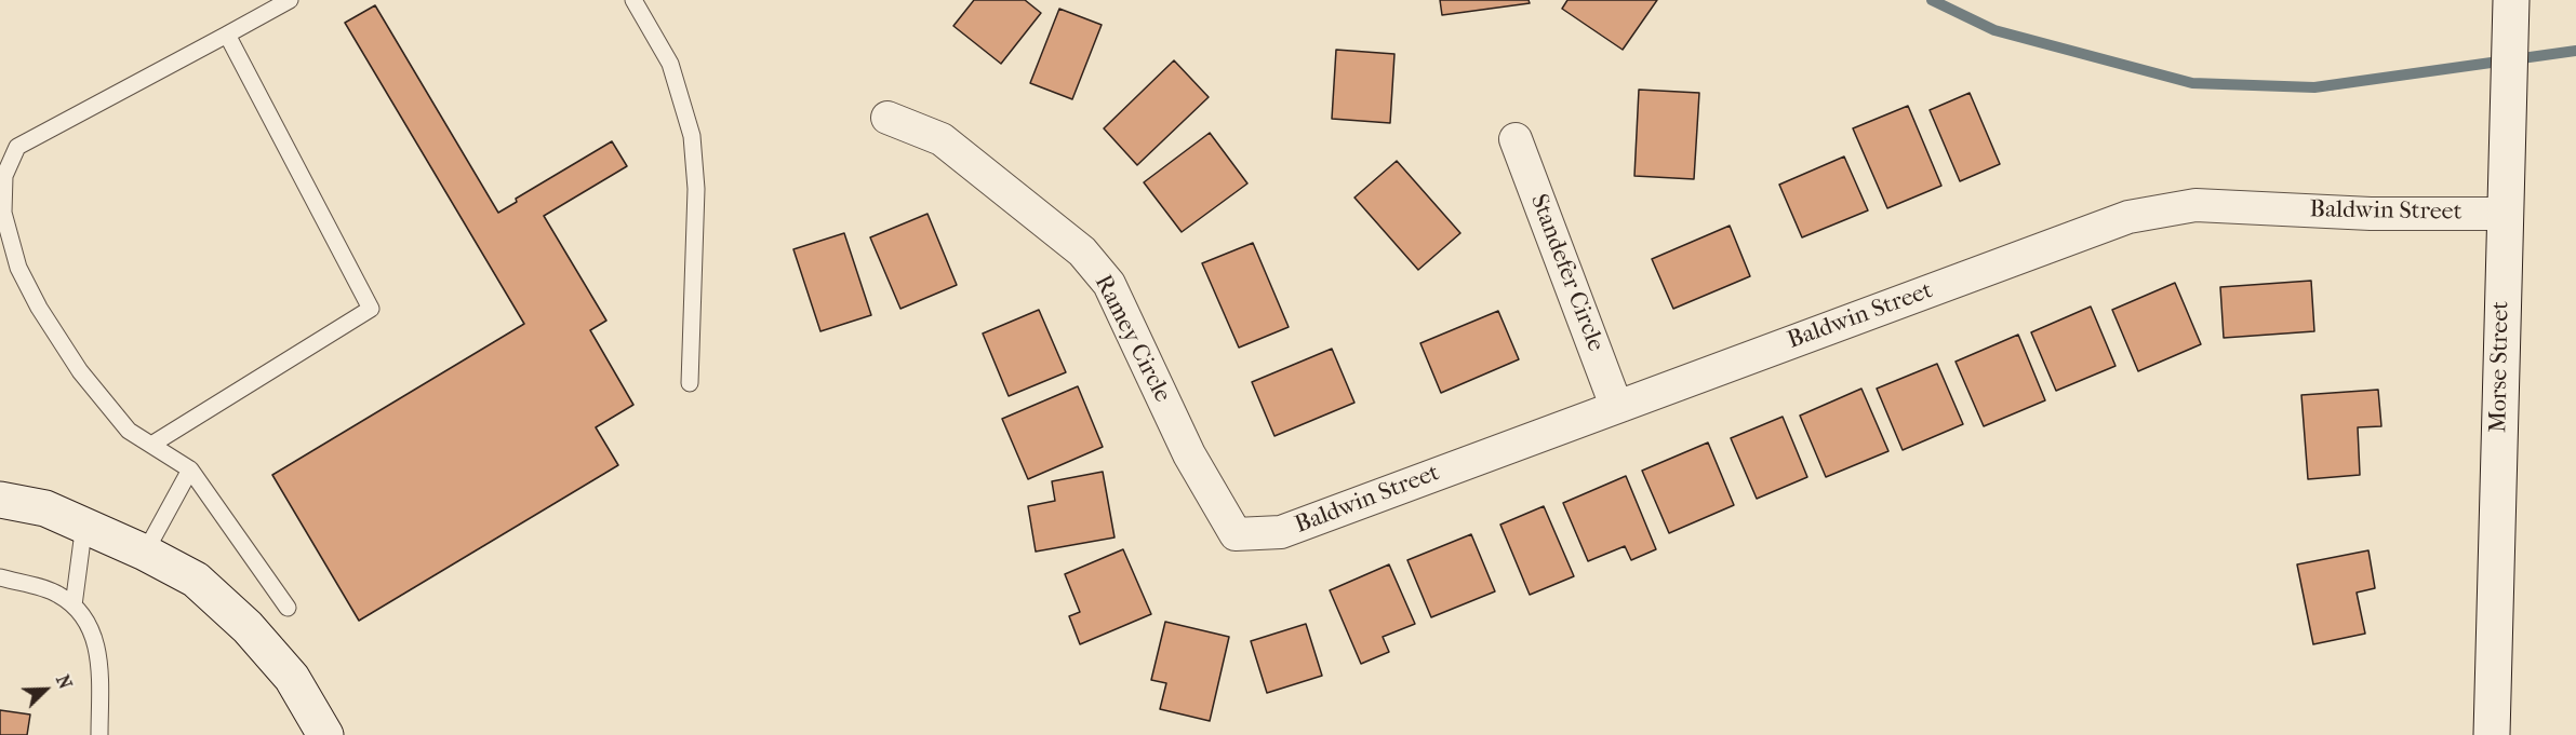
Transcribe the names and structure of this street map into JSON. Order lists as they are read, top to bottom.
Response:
{
  "streets": {
    "street": [
      "Baldwin Street",
      "Standefer Circle",
      "Ramey Circle",
      "Morse Street"
    ]
  },
  "crossings": [
    ["Baldwin Street", "Standefer Circle"],
    ["Baldwin Street", "Ramey Circle"],
    ["Baldwin Street", "Morse Street"]
  ],
  "north": "top right"
}
